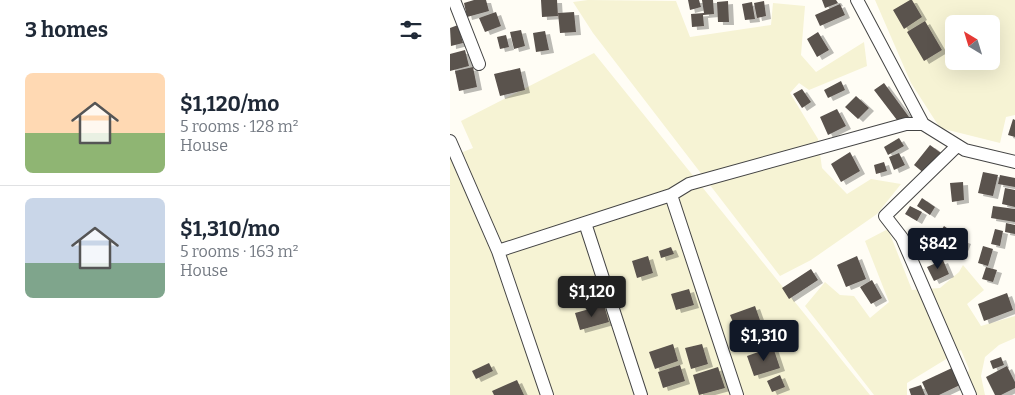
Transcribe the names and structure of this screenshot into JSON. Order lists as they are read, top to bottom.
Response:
{
  "north": "top left",
  "page": {
    "heading": "3 homes",
    "list": [
      {
        "name": "$1,120/mo",
        "note": "5 rooms · 128 m² · House"
      },
      {
        "name": "$1,310/mo",
        "note": "5 rooms · 163 m² · House"
      }
    ],
    "price": ["$842", "$1,120", "$1,310"]
  }
}
